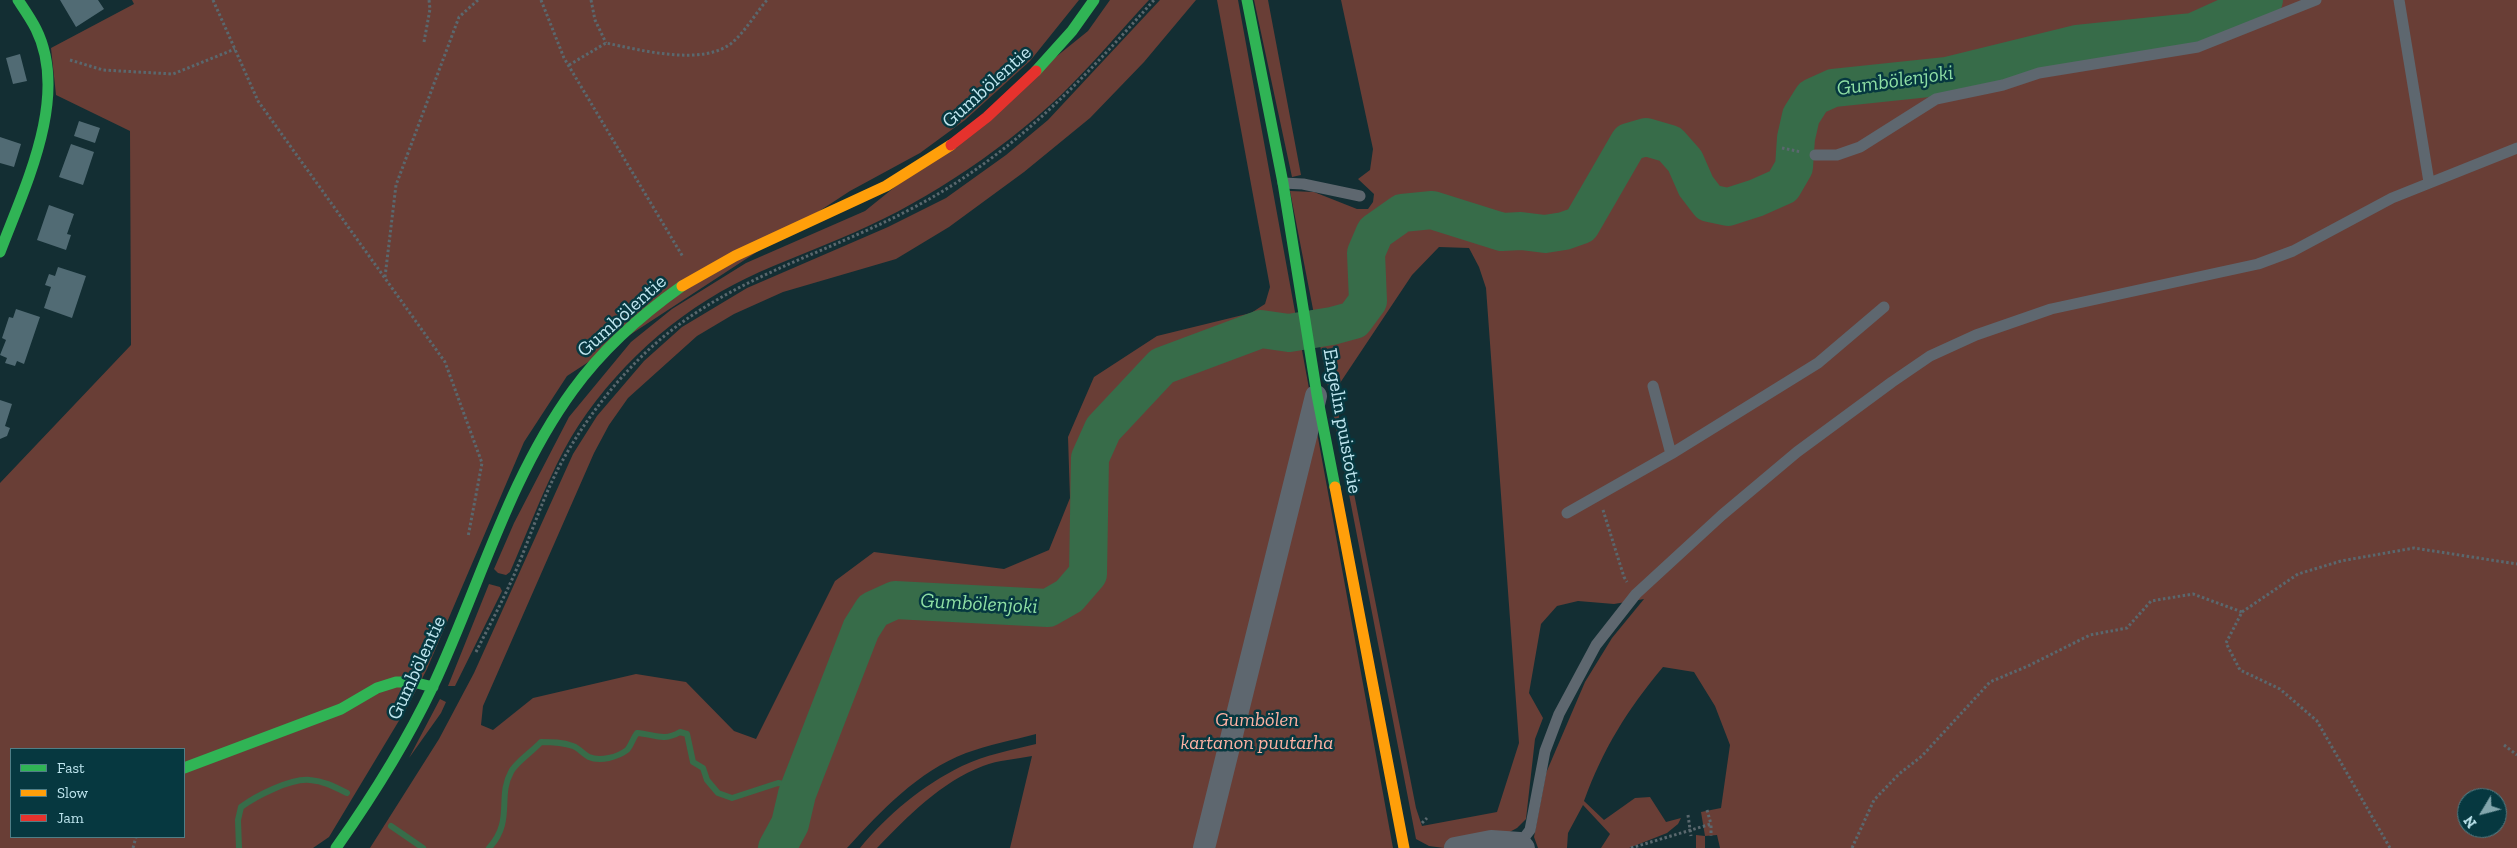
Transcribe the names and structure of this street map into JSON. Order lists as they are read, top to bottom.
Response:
{
  "streets": {
    "street": ["Gumbölentie", "Engelin puistotie"]
  },
  "water": ["Gumbölenjoki"],
  "parks": ["Gumbölen kartanon puutarha"],
  "legend": ["Fast", "Slow", "Jam"],
  "north": "bottom left"
}
